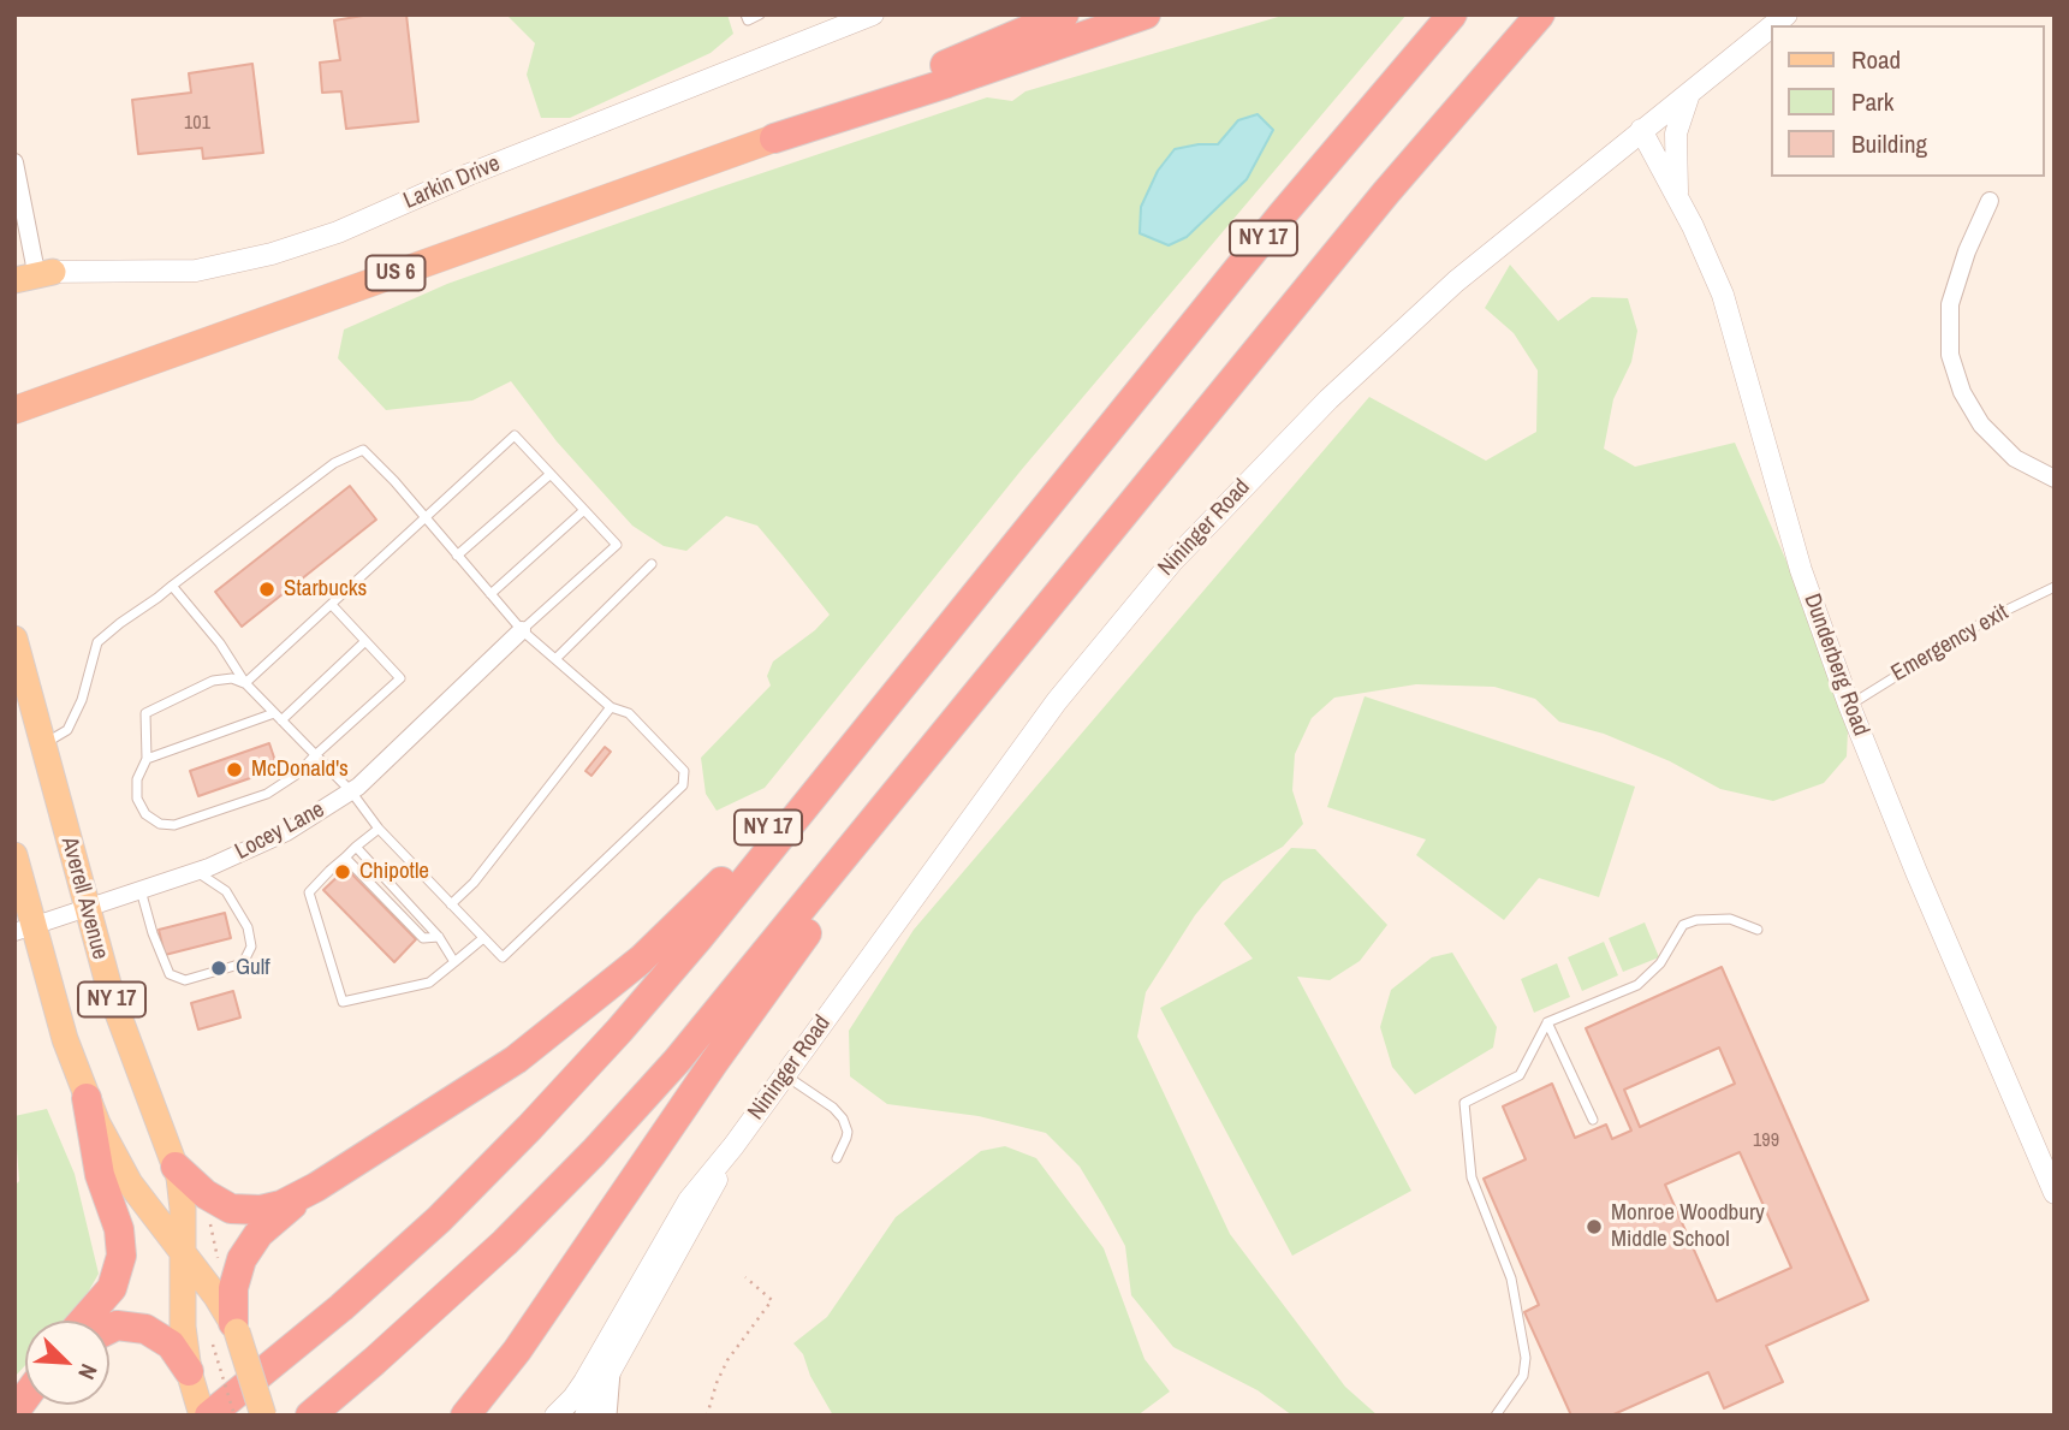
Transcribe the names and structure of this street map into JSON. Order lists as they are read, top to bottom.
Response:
{
  "streets": {
    "highway": ["NY 17", "US 6"],
    "main road": ["Averell Avenue"],
    "street": [
      "Larkin Drive",
      "Nininger Road",
      "Dunderberg Road",
      "Locey Lane"
    ],
    "lane": ["Emergency exit"]
  },
  "crossings": [
    ["NY 17", "Locey Lane"],
    ["NY 17", "Averell Avenue"],
    ["Nininger Road", "Dunderberg Road"],
    ["Emergency exit", "Dunderberg Road"],
    ["Locey Lane", "Averell Avenue"]
  ],
  "places": [
    "Starbucks",
    "McDonald's",
    "Chipotle",
    "Gulf",
    "Monroe Woodbury Middle School"
  ],
  "house_numbers": ["101", "199"],
  "legend": ["Road", "Park", "Building"],
  "north": "bottom right"
}
